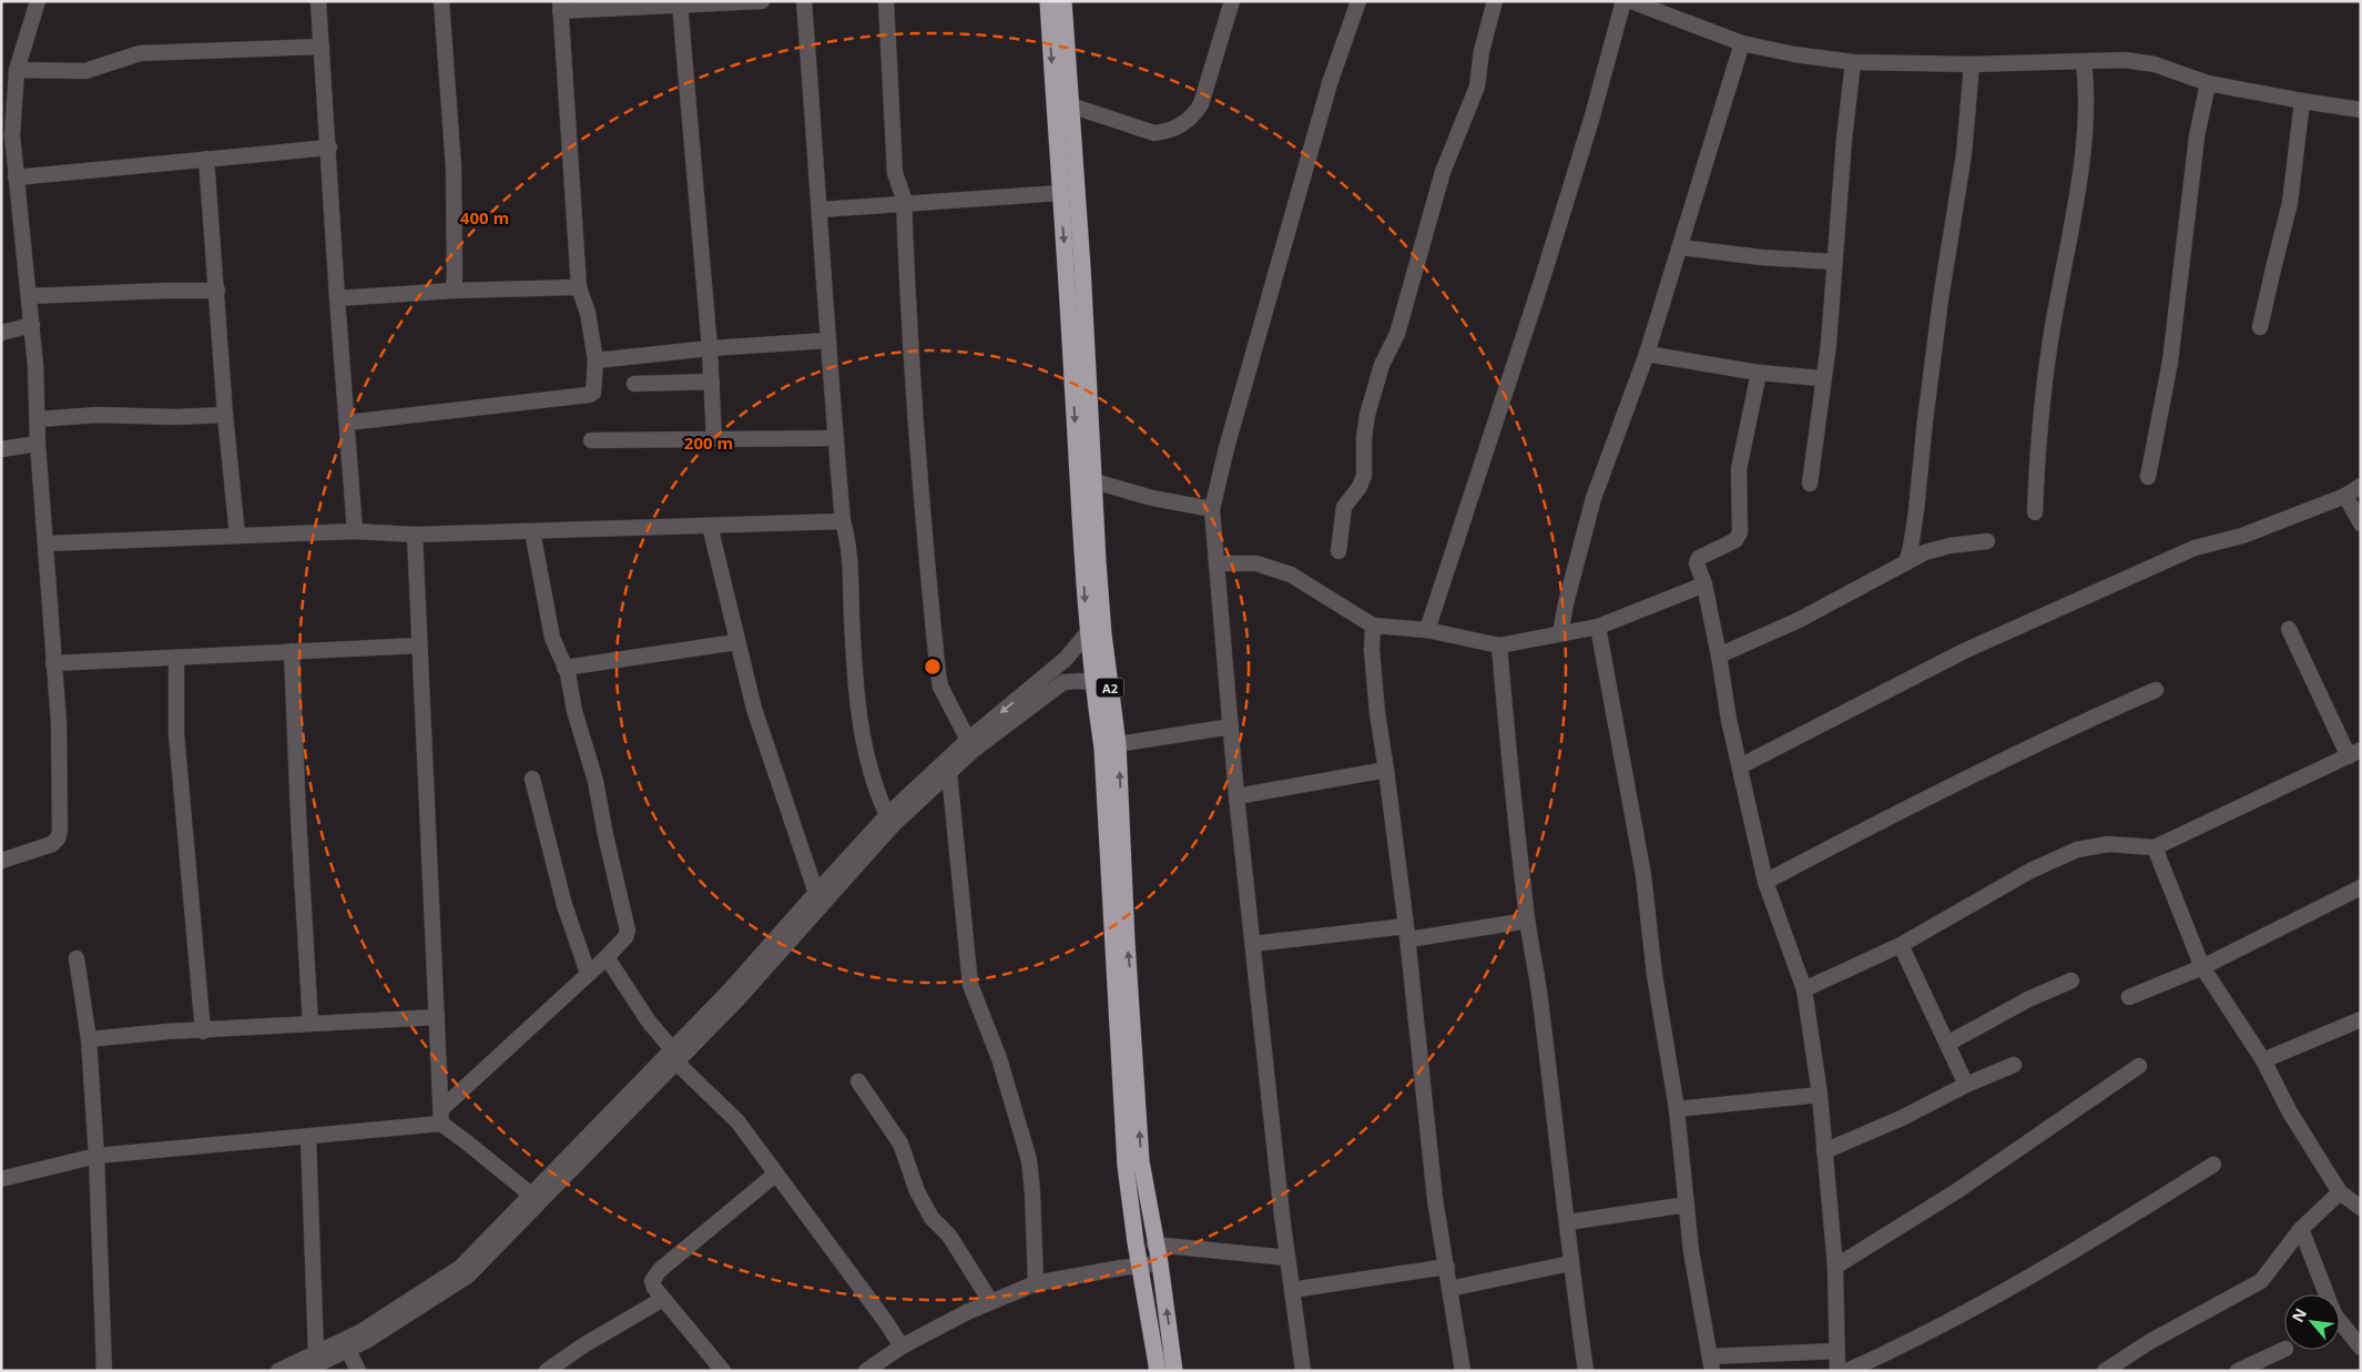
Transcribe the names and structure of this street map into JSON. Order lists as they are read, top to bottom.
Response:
{
  "streets": {
    "highway": ["A2"]
  },
  "north": "top left",
  "rings": ["400 m", "200 m"]
}
